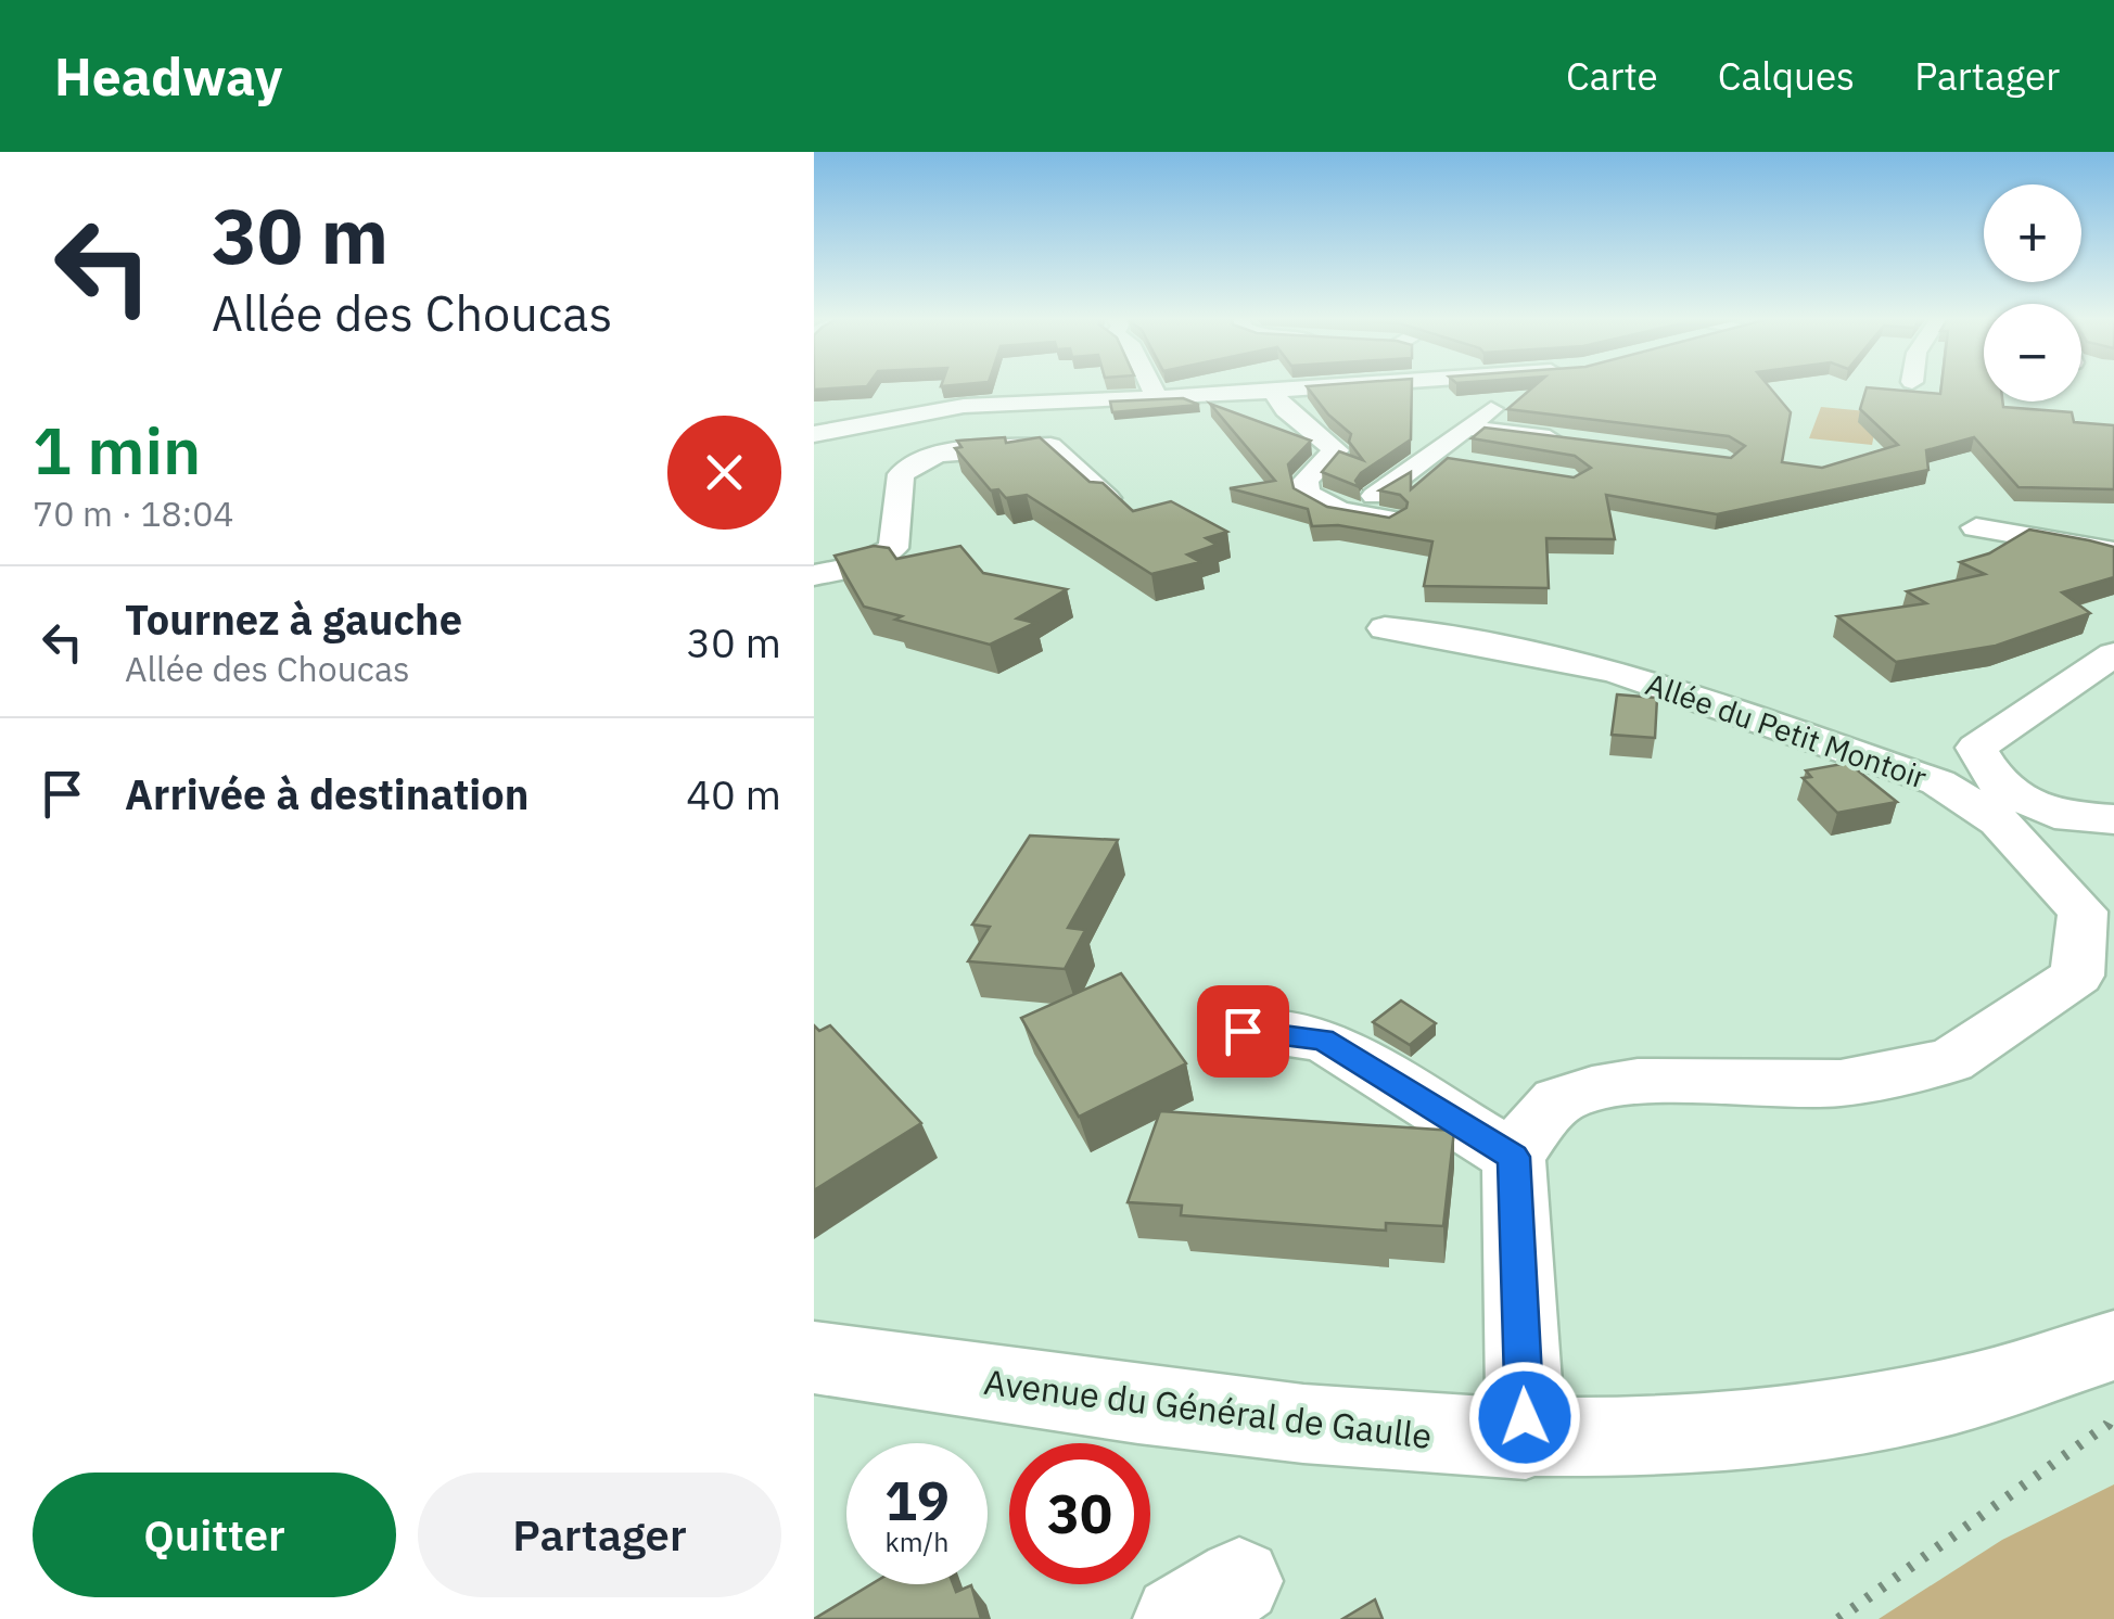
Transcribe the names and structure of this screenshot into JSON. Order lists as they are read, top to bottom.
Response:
{
  "streets": {
    "street": ["Allée du Petit Montoir", "Avenue du Général de Gaulle"]
  },
  "page": {
    "header": "Headway",
    "nav": ["Carte", "Calques", "Partager"],
    "turn": ["30 m", "Allée des Choucas"],
    "map_buttons": ["+", "−"],
    "heading": ["1 min", "70 m · 18:04"],
    "list": [
      {
        "name": "Tournez à gauche",
        "note": "Allée des Choucas",
        "value": "30 m"
      },
      {
        "name": "Arrivée à destination",
        "value": "40 m"
      }
    ],
    "speed": "19 km/h",
    "limit": "30",
    "buttons": ["Quitter", "Partager"]
  }
}
